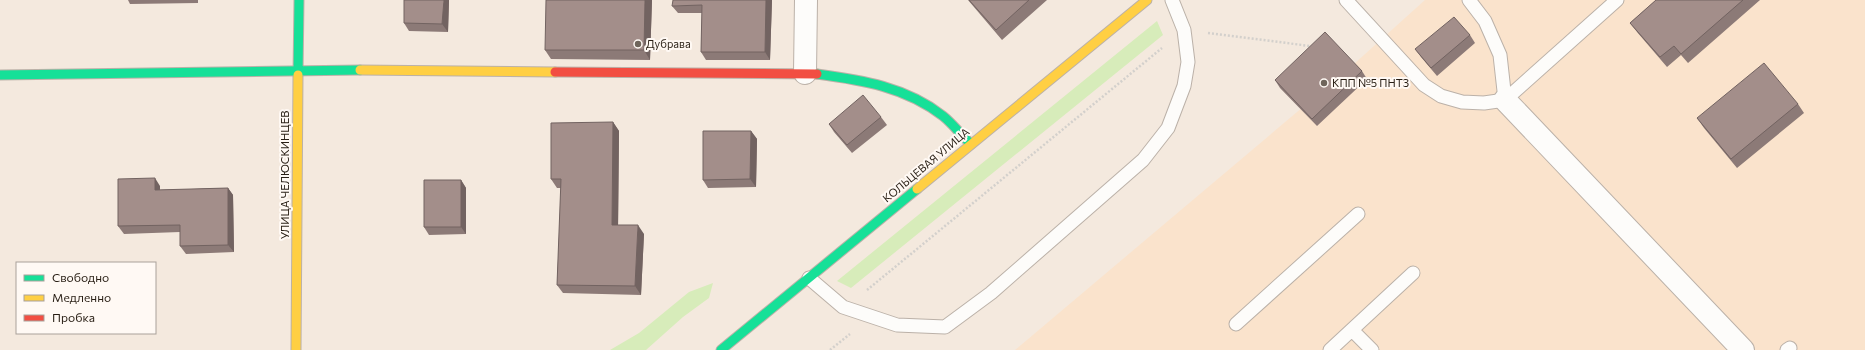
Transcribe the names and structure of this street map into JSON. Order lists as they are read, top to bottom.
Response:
{
  "streets": {
    "street": ["КОЛЬЦЕВАЯ УЛИЦА", "УЛИЦА ЧЕЛЮСКИНЦЕВ"]
  },
  "places": ["Дубрава", "КПП №5 ПНТЗ"],
  "legend": ["Свободно", "Медленно", "Пробка"]
}
